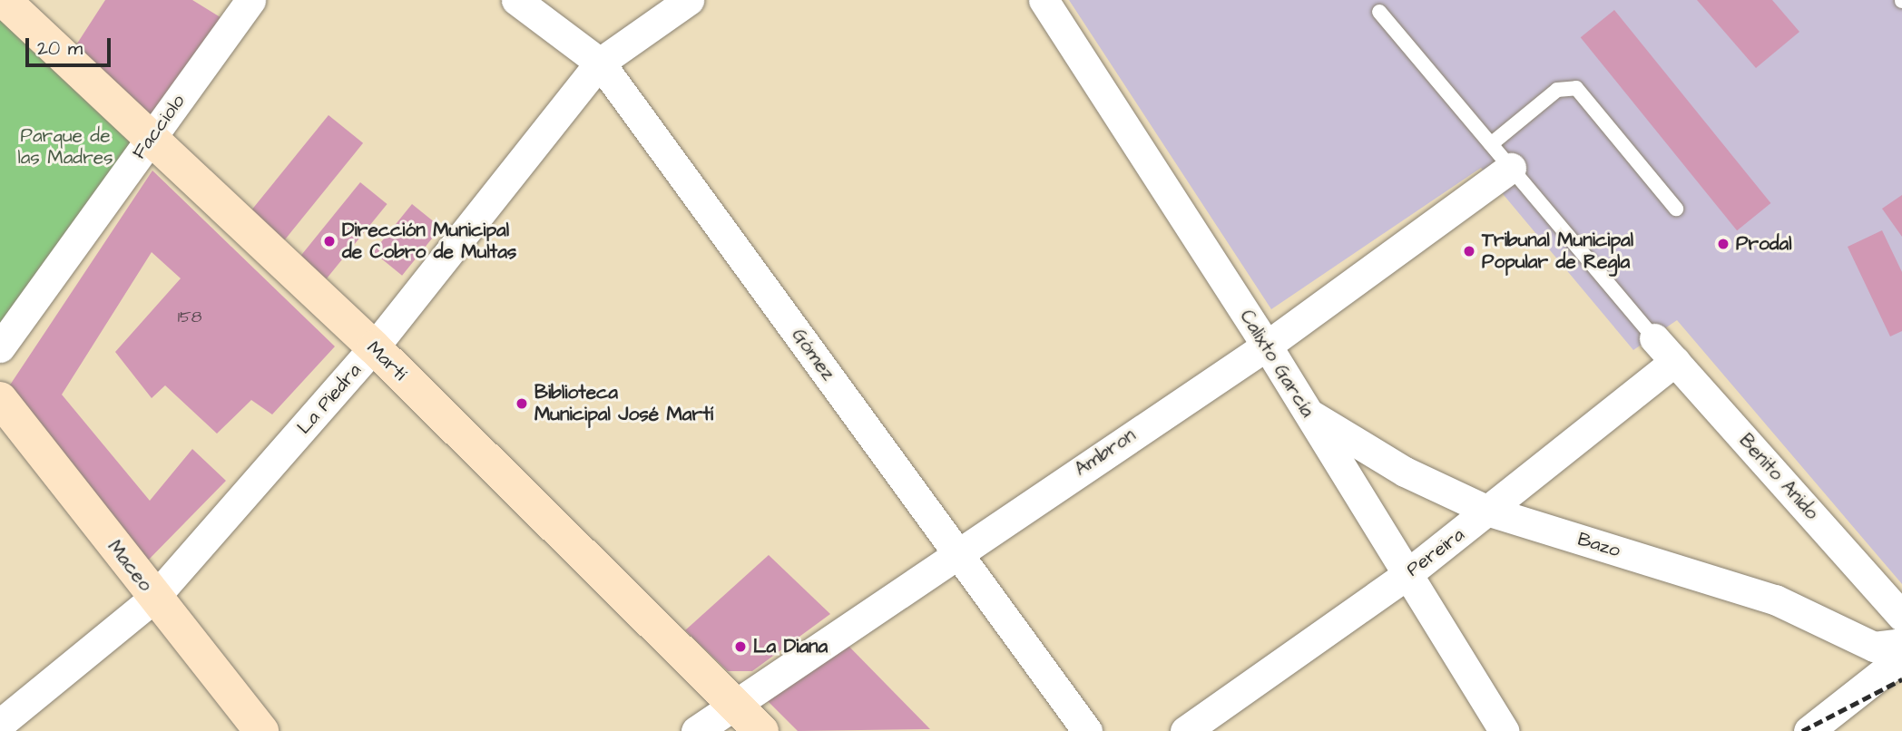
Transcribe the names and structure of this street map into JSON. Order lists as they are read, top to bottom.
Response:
{
  "streets": {
    "main road": ["Martí", "Maceo"],
    "street": [
      "Facciolo",
      "Gómez",
      "Calixto García",
      "La Piedra",
      "Ambron",
      "Benito Anido",
      "Bazo",
      "Pereira"
    ]
  },
  "crossings": [
    ["Facciolo", "Martí"],
    ["Gómez", "La Piedra"],
    ["Gómez", "Ambron"],
    ["Martí", "La Piedra"],
    ["Martí", "Ambron"],
    ["Calixto García", "Ambron"],
    ["Calixto García", "Bazo"],
    ["Calixto García", "Pereira"],
    ["La Piedra", "Maceo"],
    ["Benito Anido", "Pereira"],
    ["Bazo", "Pereira"]
  ],
  "parks": ["Parque de las Madres"],
  "places": [
    "Dirección Municipal de Cobro de Multas",
    "Prodal",
    "Tribunal Municipal Popular de Regla",
    "Biblioteca Municipal José Martí",
    "La Diana"
  ],
  "house_numbers": ["158"],
  "scale_bar": "20 m"
}
